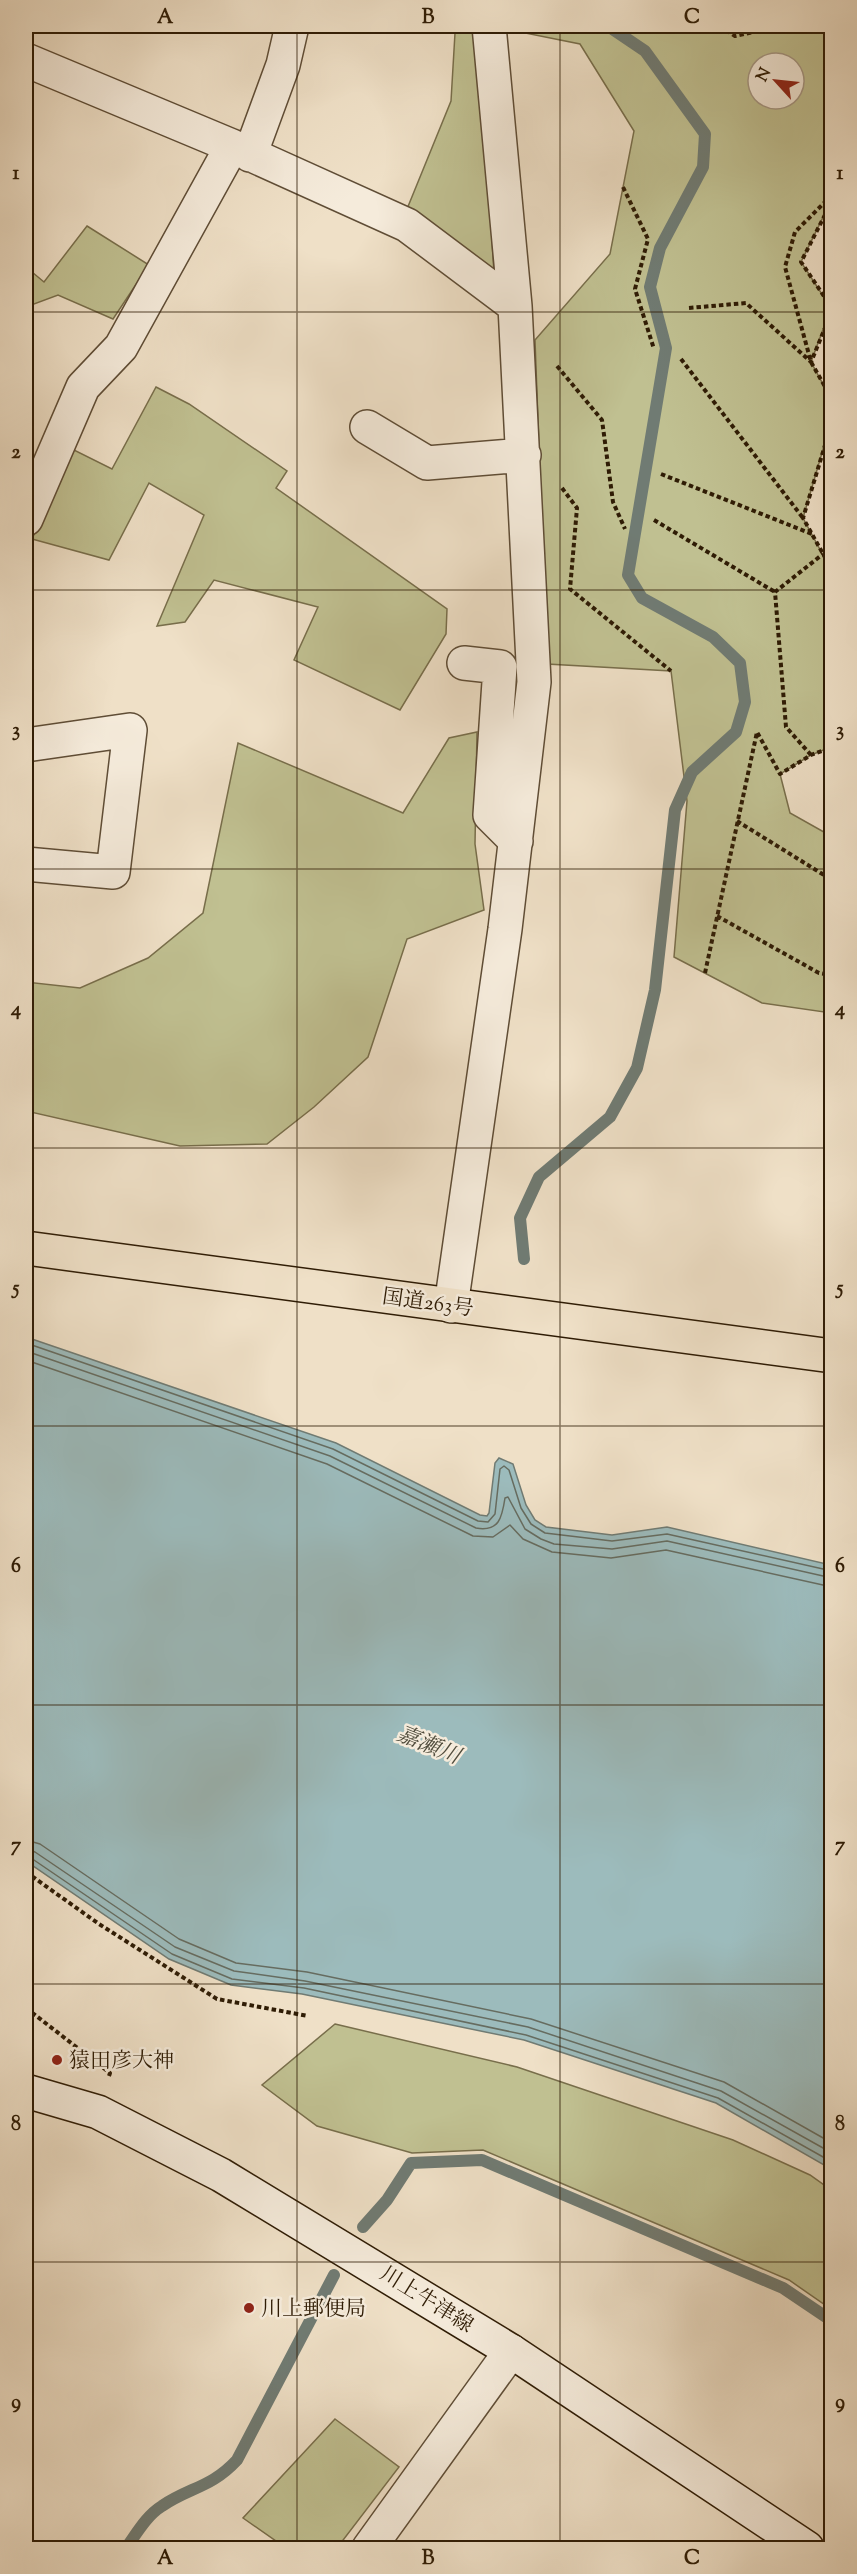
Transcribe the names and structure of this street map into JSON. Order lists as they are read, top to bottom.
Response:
{
  "streets": {
    "highway": ["国道263号"],
    "street": ["川上牛津線"]
  },
  "water": ["嘉瀬川"],
  "places": ["猿田彦大神", "川上郵便局"],
  "north": "top left",
  "grid": {
    "columns": ["A", "B", "C"],
    "rows": [
      "1",
      "2",
      "3",
      "4",
      "5",
      "6",
      "7",
      "8",
      "9"
    ]
  }
}
